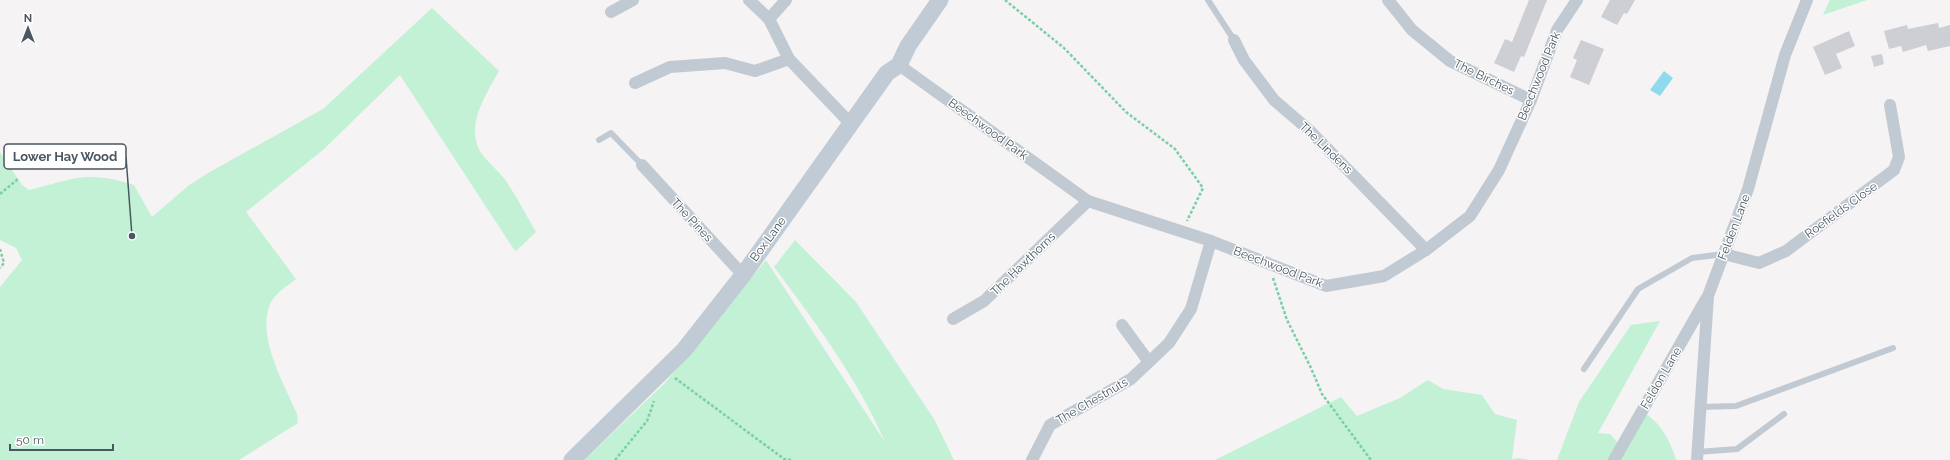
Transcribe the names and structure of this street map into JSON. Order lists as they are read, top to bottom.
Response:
{
  "streets": {
    "main road": ["Box Lane"],
    "street": [
      "Beechwood Park",
      "The Birches",
      "The Lindens",
      "Roefields Close",
      "The Pines",
      "Felden Lane",
      "The Hawthorns",
      "Feldon Lane",
      "The Chestnuts"
    ]
  },
  "crossings": [
    ["Beechwood Park", "The Birches"],
    ["Beechwood Park", "The Lindens"],
    ["Beechwood Park", "Box Lane"],
    ["Beechwood Park", "The Hawthorns"],
    ["Beechwood Park", "The Chestnuts"],
    ["Roefields Close", "Felden Lane"],
    ["The Pines", "Box Lane"],
    ["Felden Lane", "Feldon Lane"]
  ],
  "places": ["Lower Hay Wood"],
  "scale_bar": "50 m",
  "north": "top"
}
